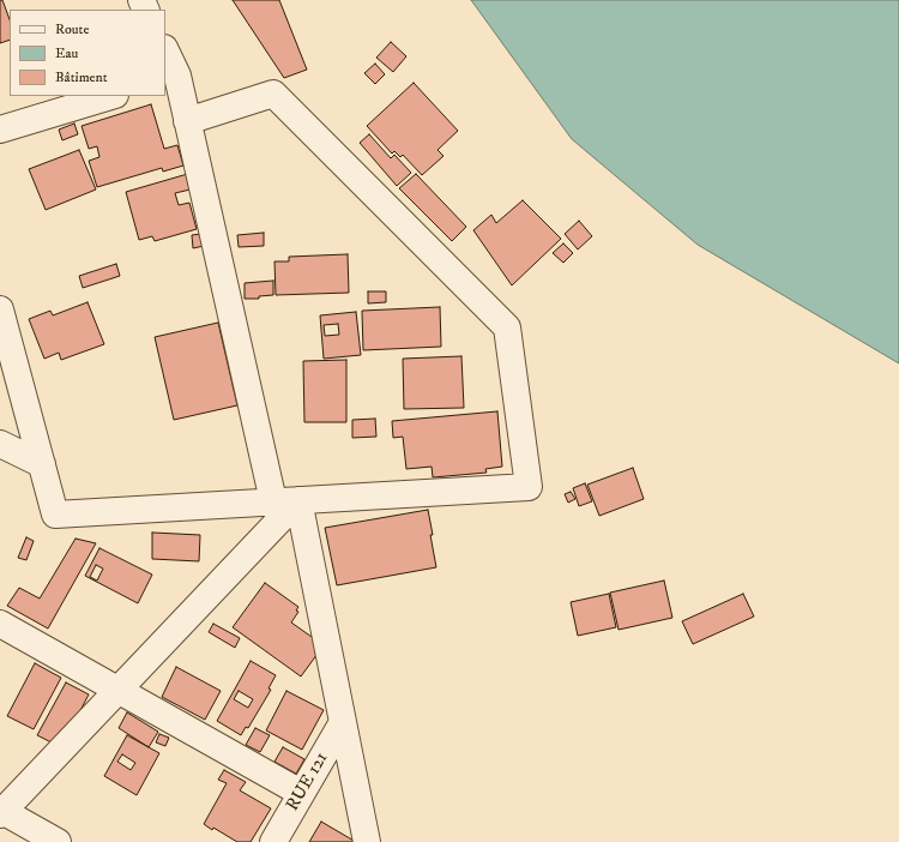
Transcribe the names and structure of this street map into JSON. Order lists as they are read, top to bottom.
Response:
{
  "streets": {
    "street": ["RUE 121"]
  },
  "legend": ["Route", "Eau", "Bâtiment"]
}
